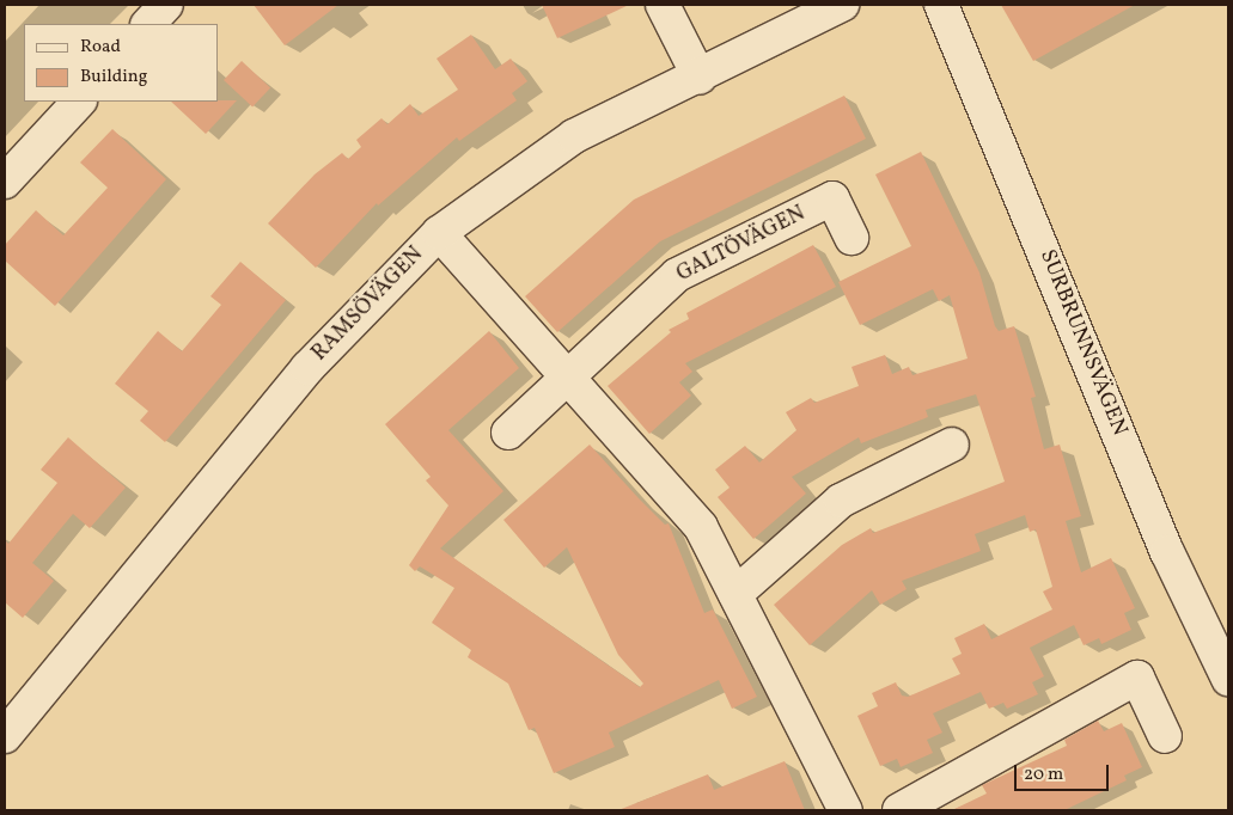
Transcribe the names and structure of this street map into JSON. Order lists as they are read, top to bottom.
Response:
{
  "streets": {
    "street": ["GALTÖVÄGEN", "RAMSÖVÄGEN", "SURBRUNNSVÄGEN"]
  },
  "legend": ["Road", "Building"],
  "scale_bar": "20 m"
}
